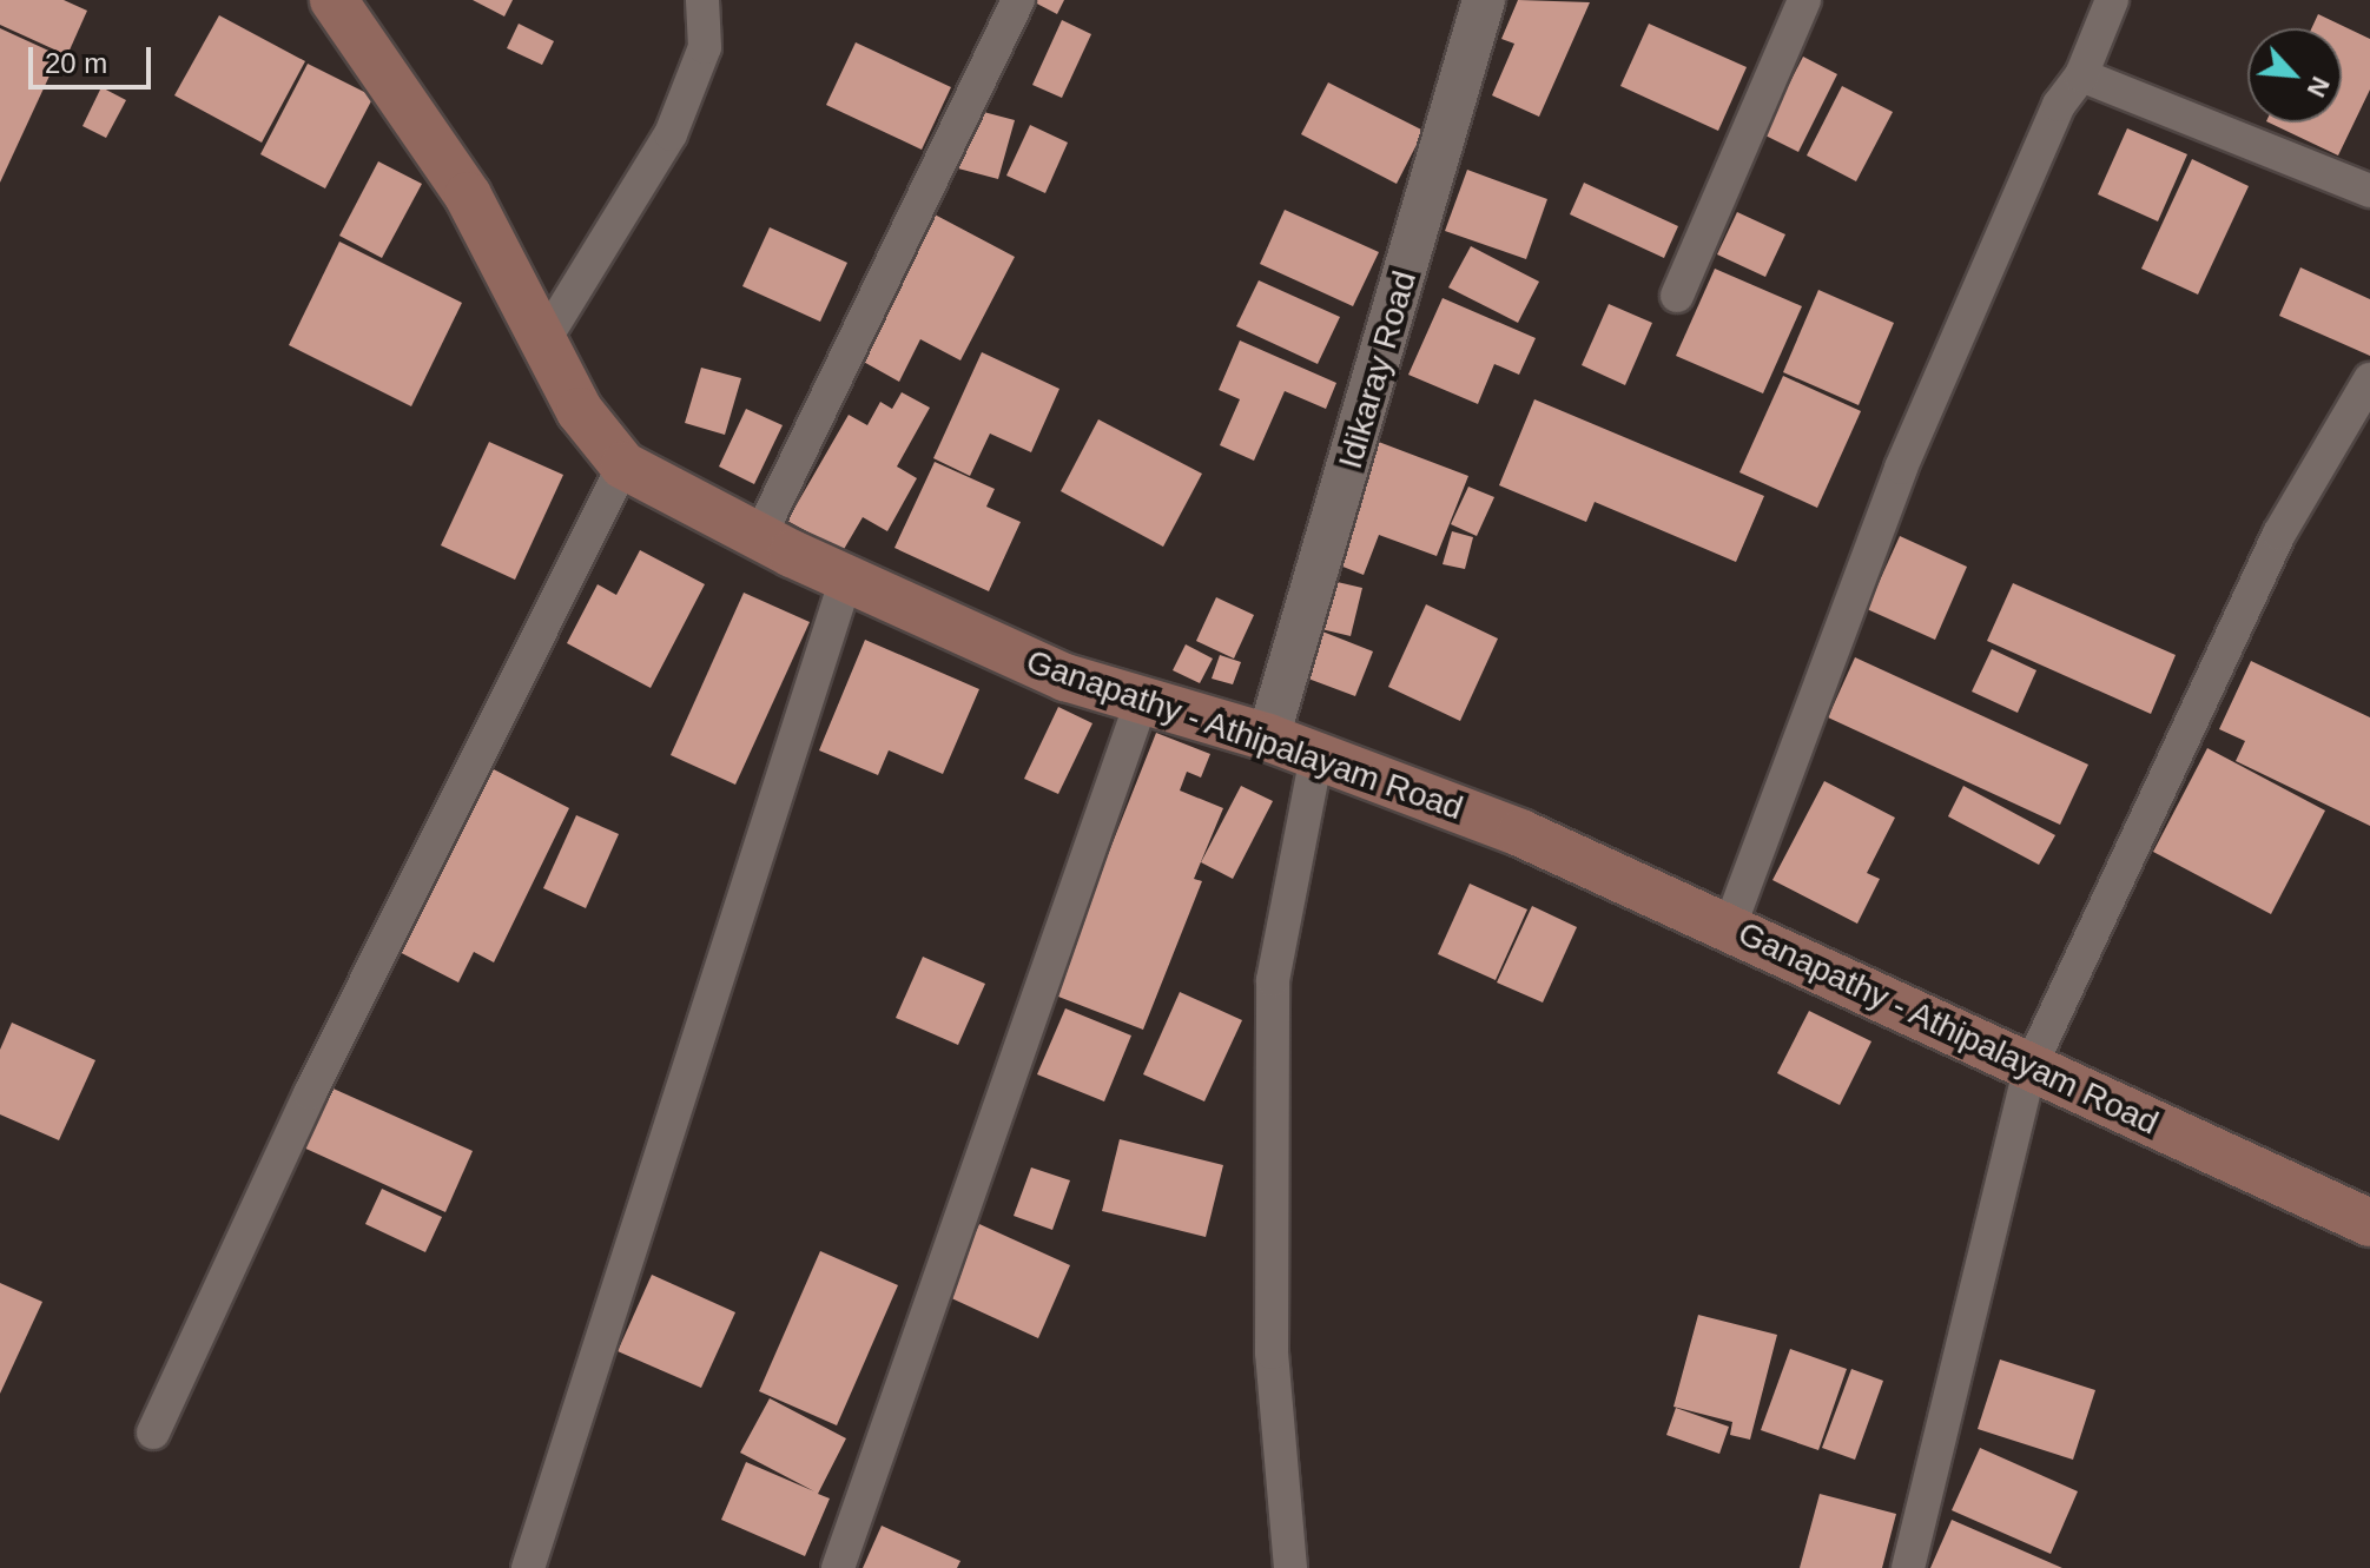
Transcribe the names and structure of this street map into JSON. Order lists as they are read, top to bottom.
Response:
{
  "streets": {
    "main road": ["Ganapathy - Athipalayam Road"],
    "street": ["Idikaray Road"]
  },
  "crossings": [
    ["Idikaray Road", "Ganapathy - Athipalayam Road"]
  ],
  "scale_bar": "20 m",
  "north": "bottom right"
}
